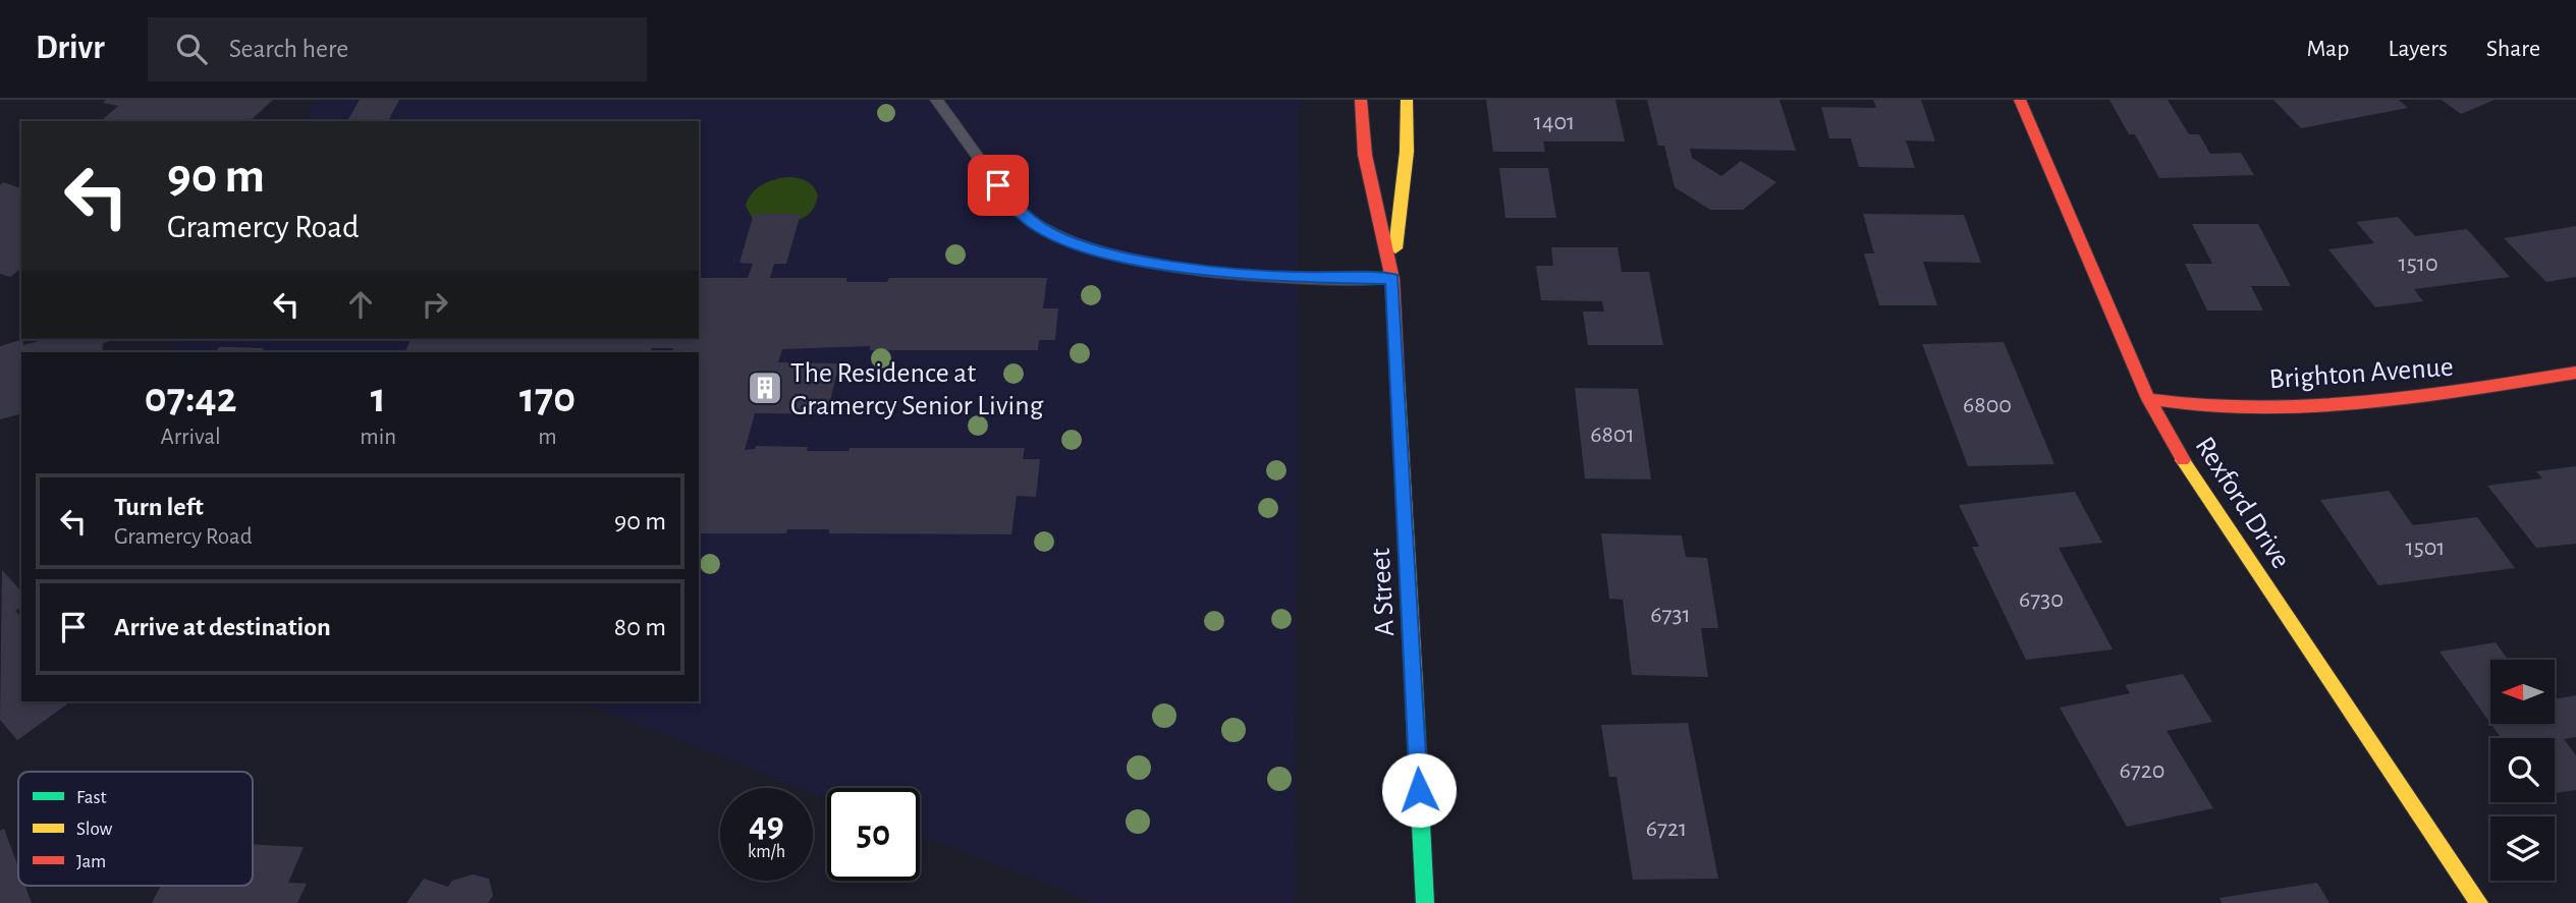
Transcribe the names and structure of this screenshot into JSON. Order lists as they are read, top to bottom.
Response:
{
  "streets": {
    "street": ["Brighton Avenue", "Rexford Drive", "A Street"]
  },
  "crossings": [
    ["Brighton Avenue", "Rexford Drive"]
  ],
  "places": {
    "building": ["The Residence at Gramercy Senior Living"]
  },
  "house_numbers": [
    "1401",
    "1510",
    "6800",
    "6801",
    "1501",
    "6730",
    "6731",
    "6720",
    "6721"
  ],
  "legend": ["Fast", "Slow", "Jam"],
  "north": "left",
  "page": {
    "header": "Drivr",
    "search": "Search here",
    "nav": ["Map", "Layers", "Share"],
    "turn": ["90 m", "Gramercy Road"],
    "eta": [
      "07:42",
      "Arrival",
      "1",
      "min",
      "170",
      "m"
    ],
    "list": [
      {
        "name": "Turn left",
        "note": "Gramercy Road",
        "value": "90 m"
      },
      {
        "name": "Arrive at destination",
        "value": "80 m"
      }
    ],
    "speed": "49 km/h",
    "limit": "50"
  }
}
